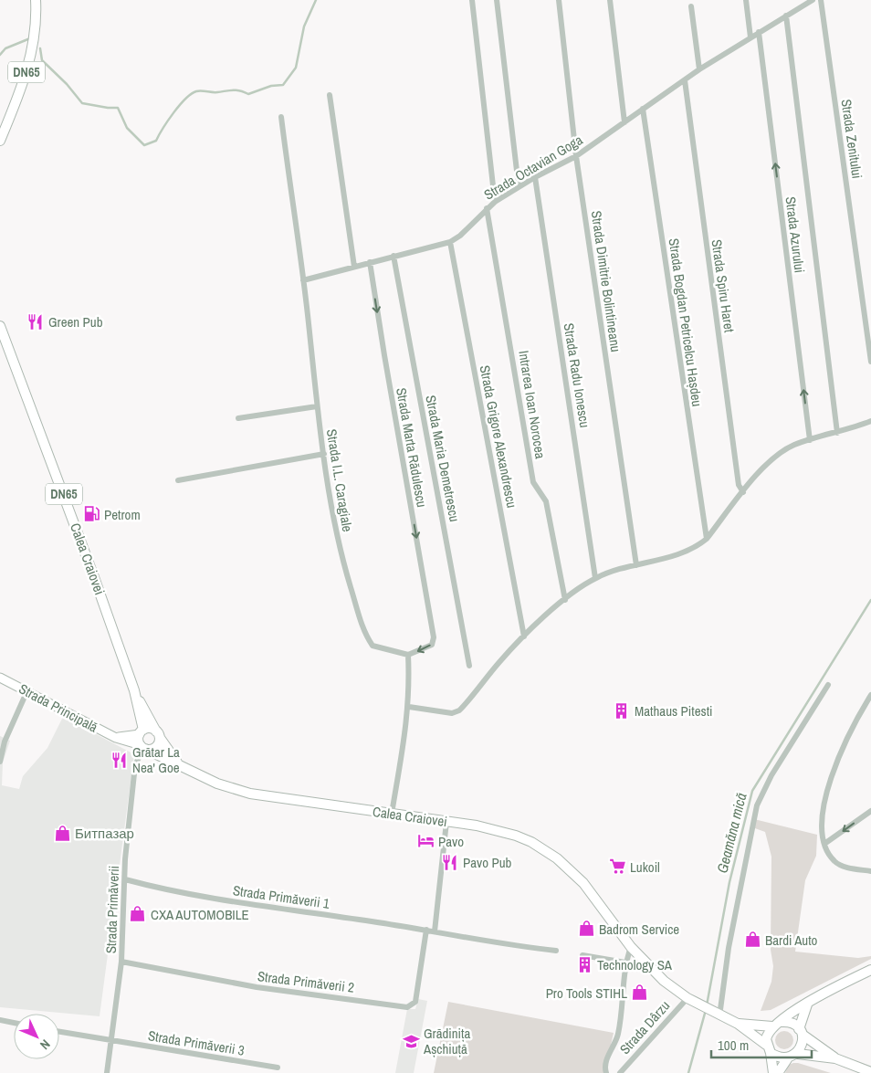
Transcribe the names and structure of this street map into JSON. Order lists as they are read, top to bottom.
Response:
{
  "streets": {
    "main road": ["DN65", "Calea Craiovei", "Strada Principală"],
    "street": [
      "Strada Zenitului",
      "Strada Octavian Goga",
      "Strada Azurului",
      "Strada Dimitrie Bolintineanu",
      "Strada Spiru Haret",
      "Strada Bogdan Petricelcu Hașdeu",
      "Strada Radu Ionescu",
      "Intrarea Ioan Norocea",
      "Strada Grigore Alexandrescu",
      "Strada Marta Rădulescu",
      "Strada Maria Demetrescu",
      "Strada I.L. Caragiale",
      "Strada Primăverii 1",
      "Strada Primăverii",
      "Strada Primăverii 2",
      "Strada Dârzu",
      "Strada Primăverii 3"
    ]
  },
  "crossings": [
    ["DN65", "Calea Craiovei"],
    ["DN65", "Strada Principală"],
    ["DN65", "Strada Primăverii"],
    ["Strada Octavian Goga", "Strada Azurului"],
    ["Strada Octavian Goga", "Strada Dimitrie Bolintineanu"],
    ["Strada Octavian Goga", "Strada Spiru Haret"],
    ["Strada Octavian Goga", "Strada Bogdan Petricelcu Hașdeu"],
    ["Strada Octavian Goga", "Strada Radu Ionescu"],
    ["Strada Octavian Goga", "Intrarea Ioan Norocea"],
    ["Strada Octavian Goga", "Strada Grigore Alexandrescu"],
    ["Strada Octavian Goga", "Strada Marta Rădulescu"],
    ["Strada Octavian Goga", "Strada Maria Demetrescu"],
    ["Strada Octavian Goga", "Strada I.L. Caragiale"],
    ["Strada Marta Rădulescu", "Strada I.L. Caragiale"],
    ["Calea Craiovei", "Strada Principală"],
    ["Calea Craiovei", "Strada Primăverii"],
    ["Calea Craiovei", "Strada Dârzu"],
    ["Strada Principală", "Strada Primăverii"],
    ["Strada Primăverii 1", "Strada Primăverii"],
    ["Strada Primăverii 1", "Strada Primăverii 2"],
    ["Strada Primăverii", "Strada Primăverii 2"],
    ["Strada Primăverii", "Strada Primăverii 3"]
  ],
  "one_way": ["Strada Marta Rădulescu"],
  "water": ["Geamăna mică"],
  "places": {
    "restaurant": ["Green Pub", "Grătar La Nea' Goe", "Pavo Pub"],
    "fuel station": ["Petrom"],
    "building": ["Mathaus Pitesti", "Technology SA"],
    "shop": [
      "Битпазар",
      "CXA AUTOMOBILE",
      "Badrom Service",
      "Bardi Auto",
      "Pro Tools STIHL"
    ],
    "hotel": ["Pavo"],
    "supermarket": ["Lukoil"],
    "school or university": ["Grădinița Așchiuță"]
  },
  "scale_bar": "100 m",
  "north": "bottom right"
}
